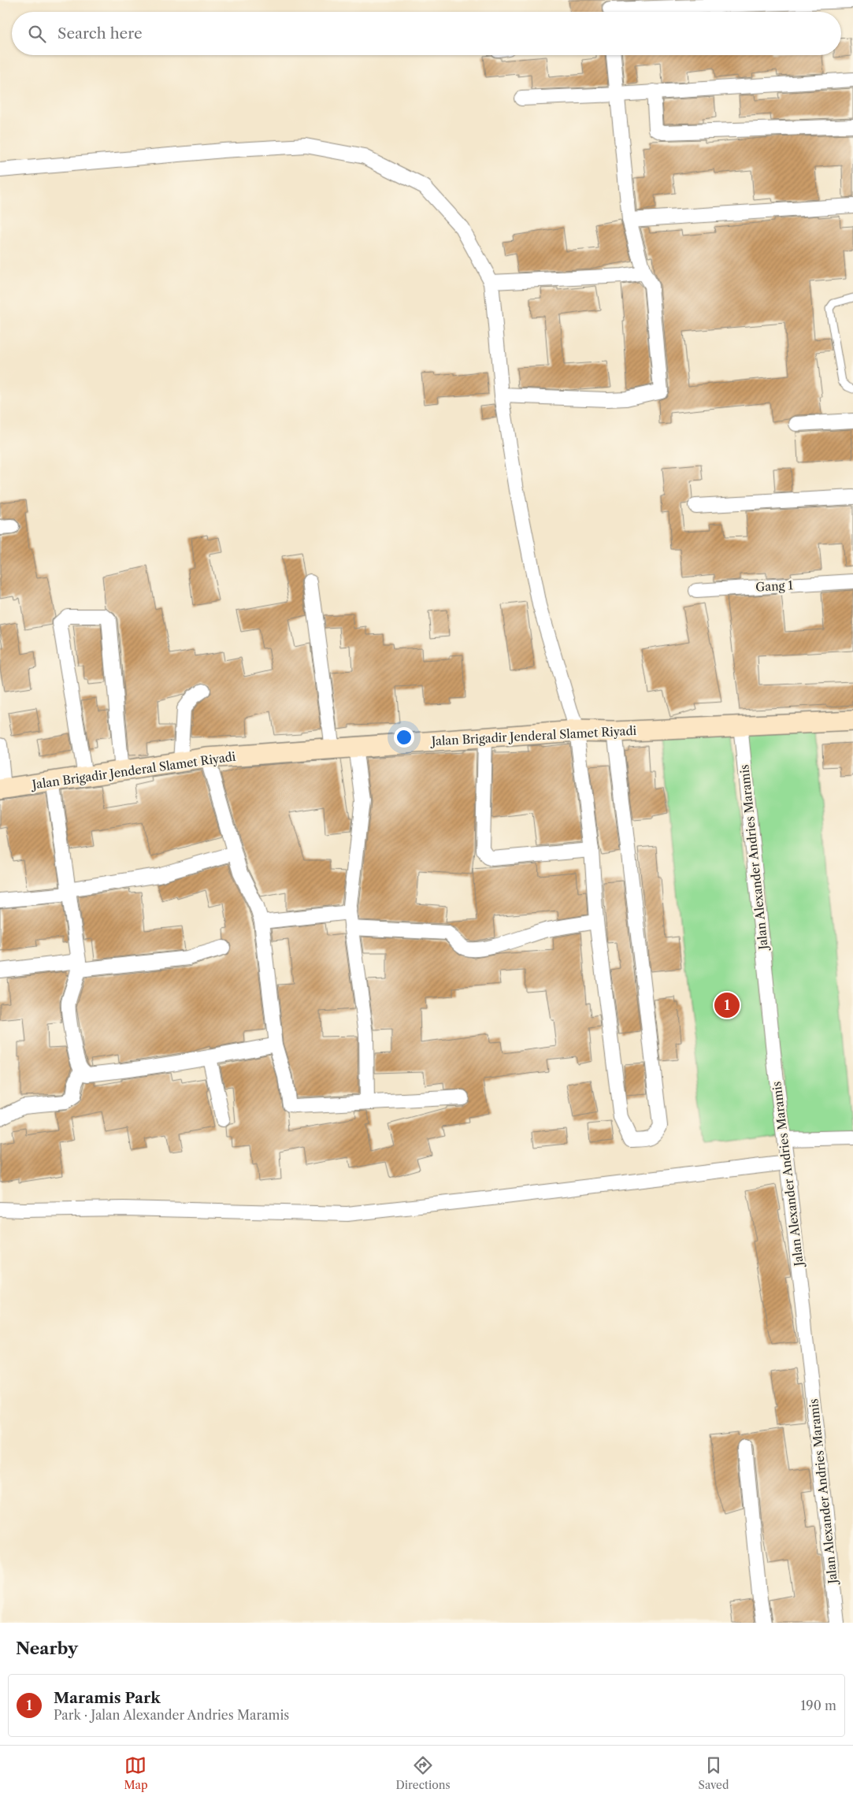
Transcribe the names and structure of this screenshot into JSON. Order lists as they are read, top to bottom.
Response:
{
  "streets": {
    "main road": ["Jalan Brigadir Jenderal Slamet Riyadi"],
    "street": ["Gang 1", "Jalan Alexander Andries Maramis"]
  },
  "crossings": [
    ["Jalan Brigadir Jenderal Slamet Riyadi", "Jalan Alexander Andries Maramis"]
  ],
  "page": {
    "search": "Search here",
    "pins": "1",
    "heading": "Nearby",
    "list": [
      {
        "mark": "1",
        "name": "Maramis Park",
        "note": "Park · Jalan Alexander Andries Maramis",
        "value": "190 m"
      }
    ],
    "nav": ["Map", "Directions", "Saved"]
  }
}
